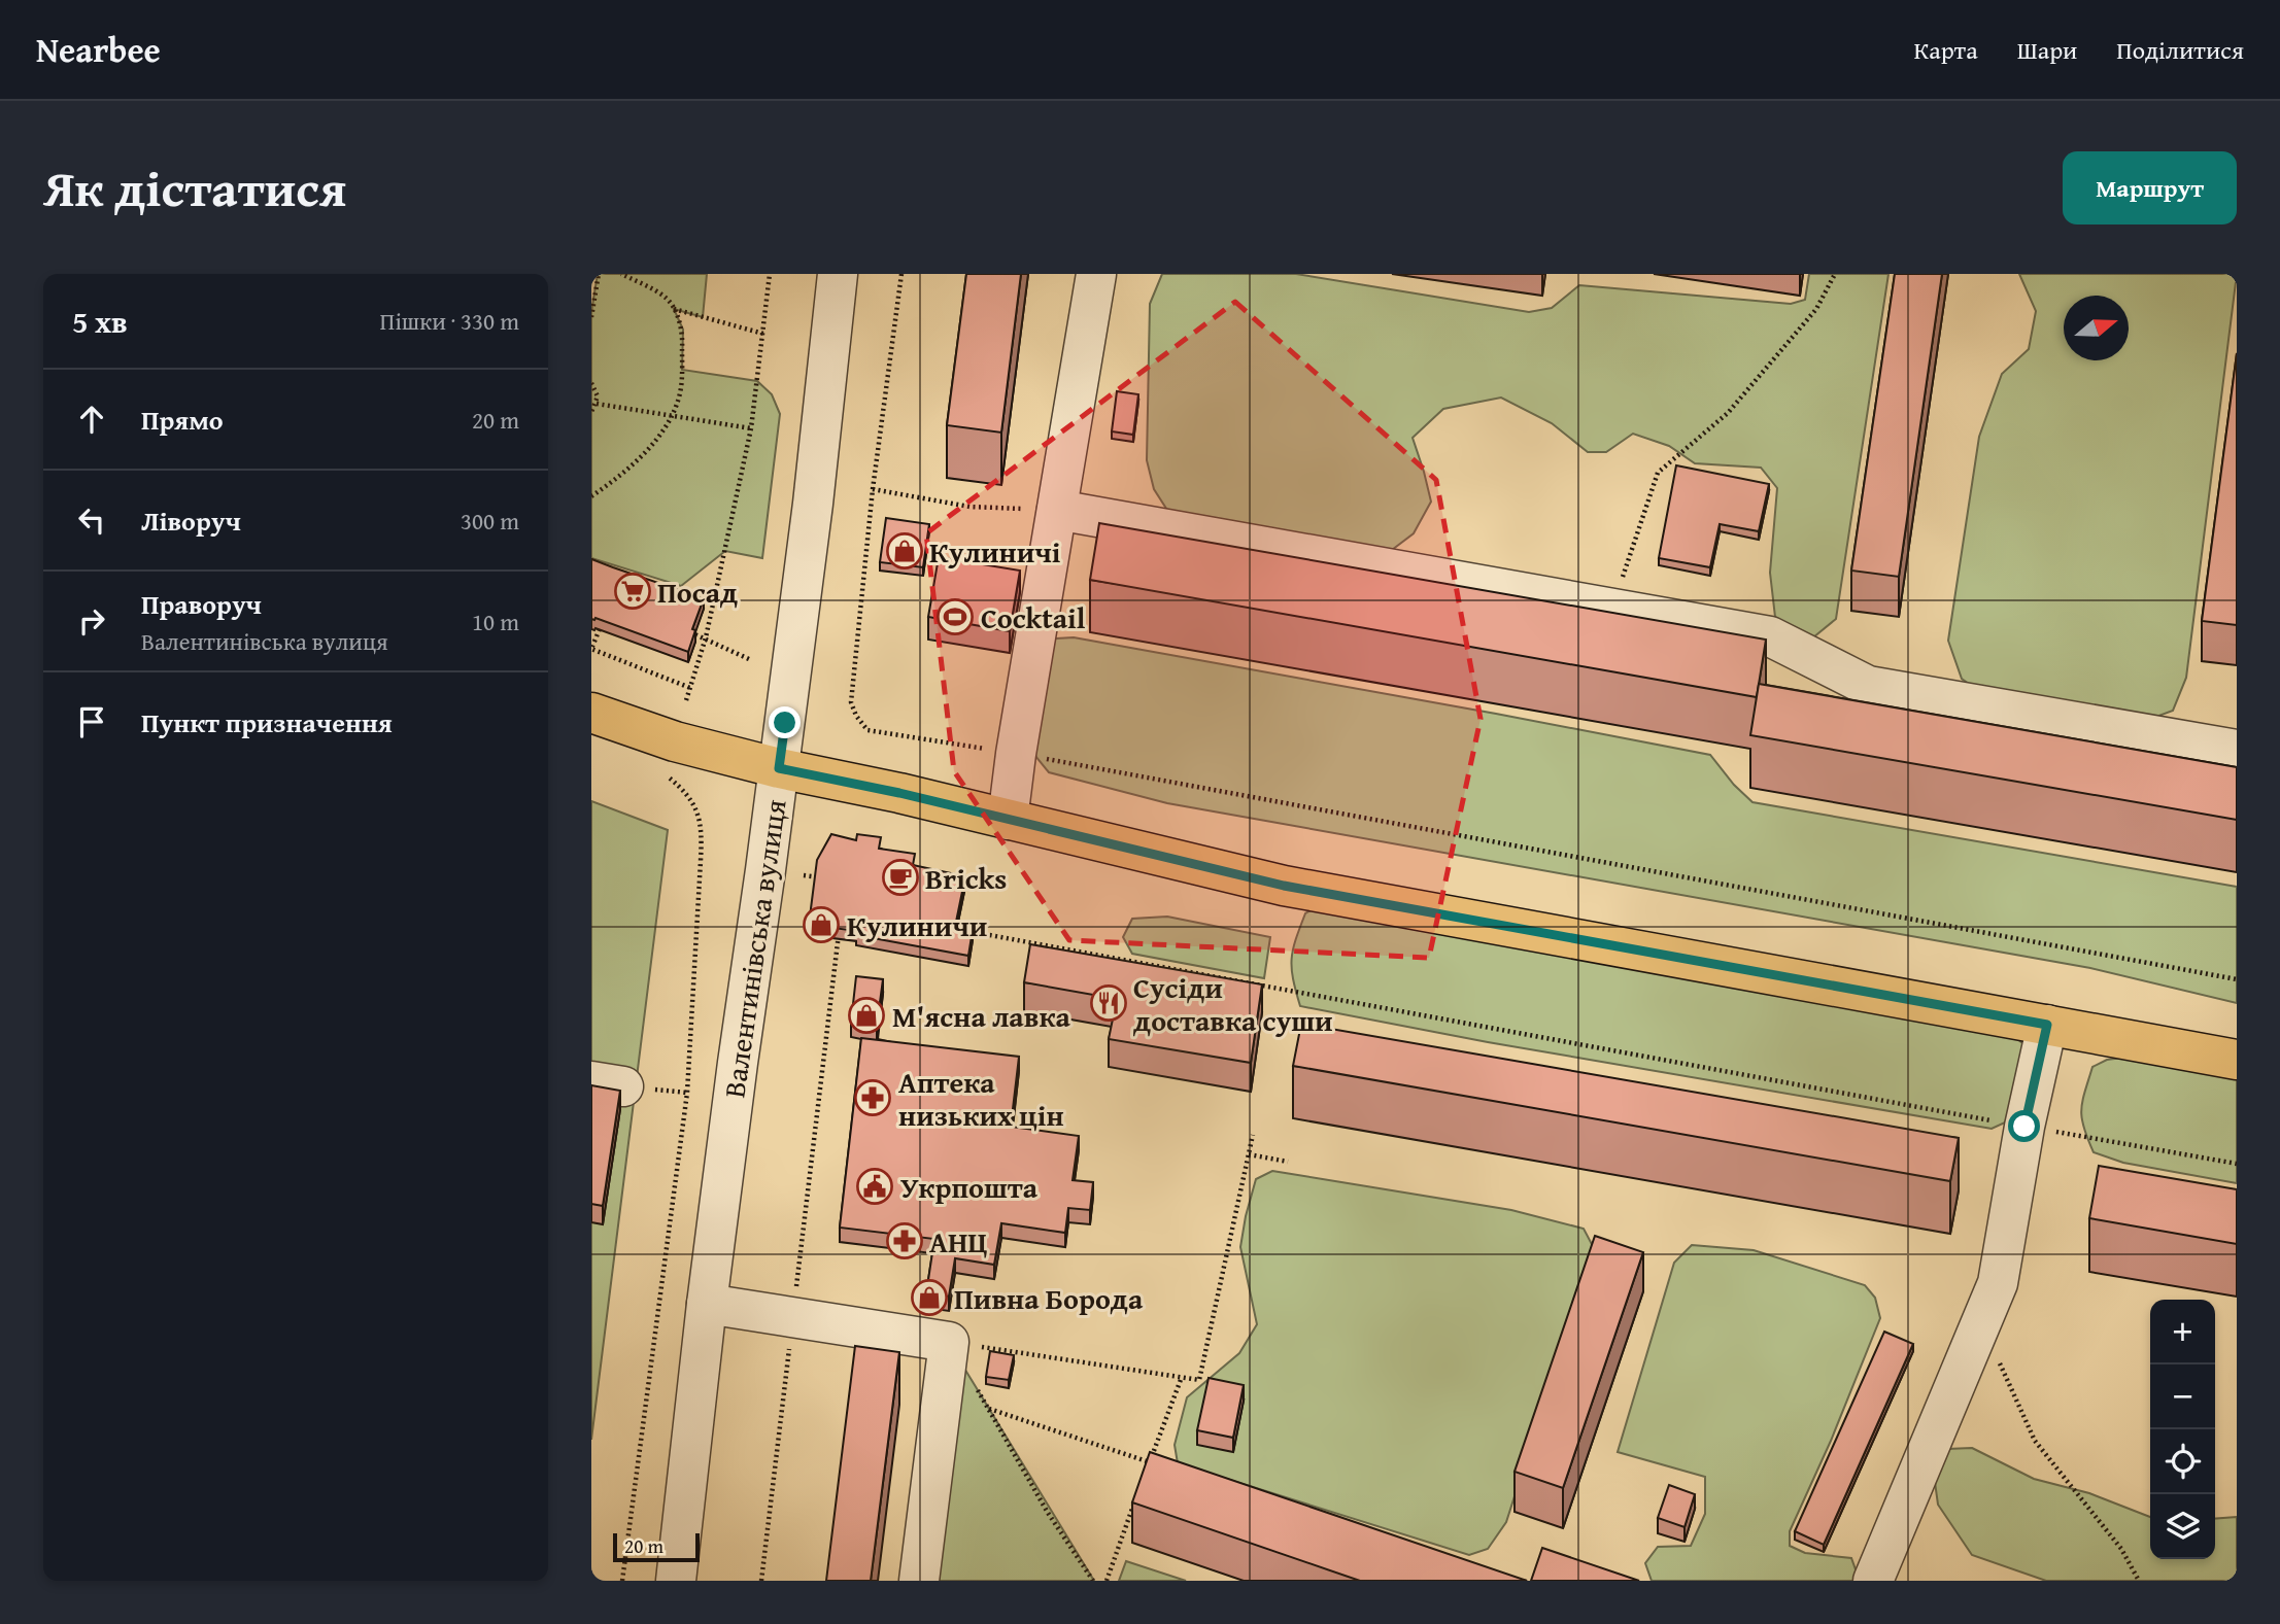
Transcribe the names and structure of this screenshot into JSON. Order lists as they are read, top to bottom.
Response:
{
  "streets": {
    "street": ["Валентинівська вулиця"]
  },
  "places": {
    "shop": [
      "Кулиничі",
      "Кулиничи",
      "М'ясна лавка",
      "Пивна Борода"
    ],
    "supermarket": ["Посад"],
    "sports": ["Cocktail"],
    "cafe": ["Bricks"],
    "restaurant": ["Сусіди доставка суши"],
    "pharmacy": ["Аптека низьких цін", "АНЦ"],
    "public building": ["Укрпошта"]
  },
  "scale_bar": "20 m",
  "north": "right",
  "page": {
    "header": "Nearbee",
    "nav": ["Карта", "Шари", "Поділитися"],
    "title": "Як дістатися",
    "buttons": "Маршрут",
    "heading": ["5 хв", "Пішки · 330 m"],
    "list": [
      ["Прямо", "20 m"],
      ["Ліворуч", "300 m"],
      ["Праворуч", "Валентинівська вулиця", "10 m"],
      "Пункт призначення"
    ],
    "map_buttons": ["+", "−"],
    "scale": "20 m"
  }
}
